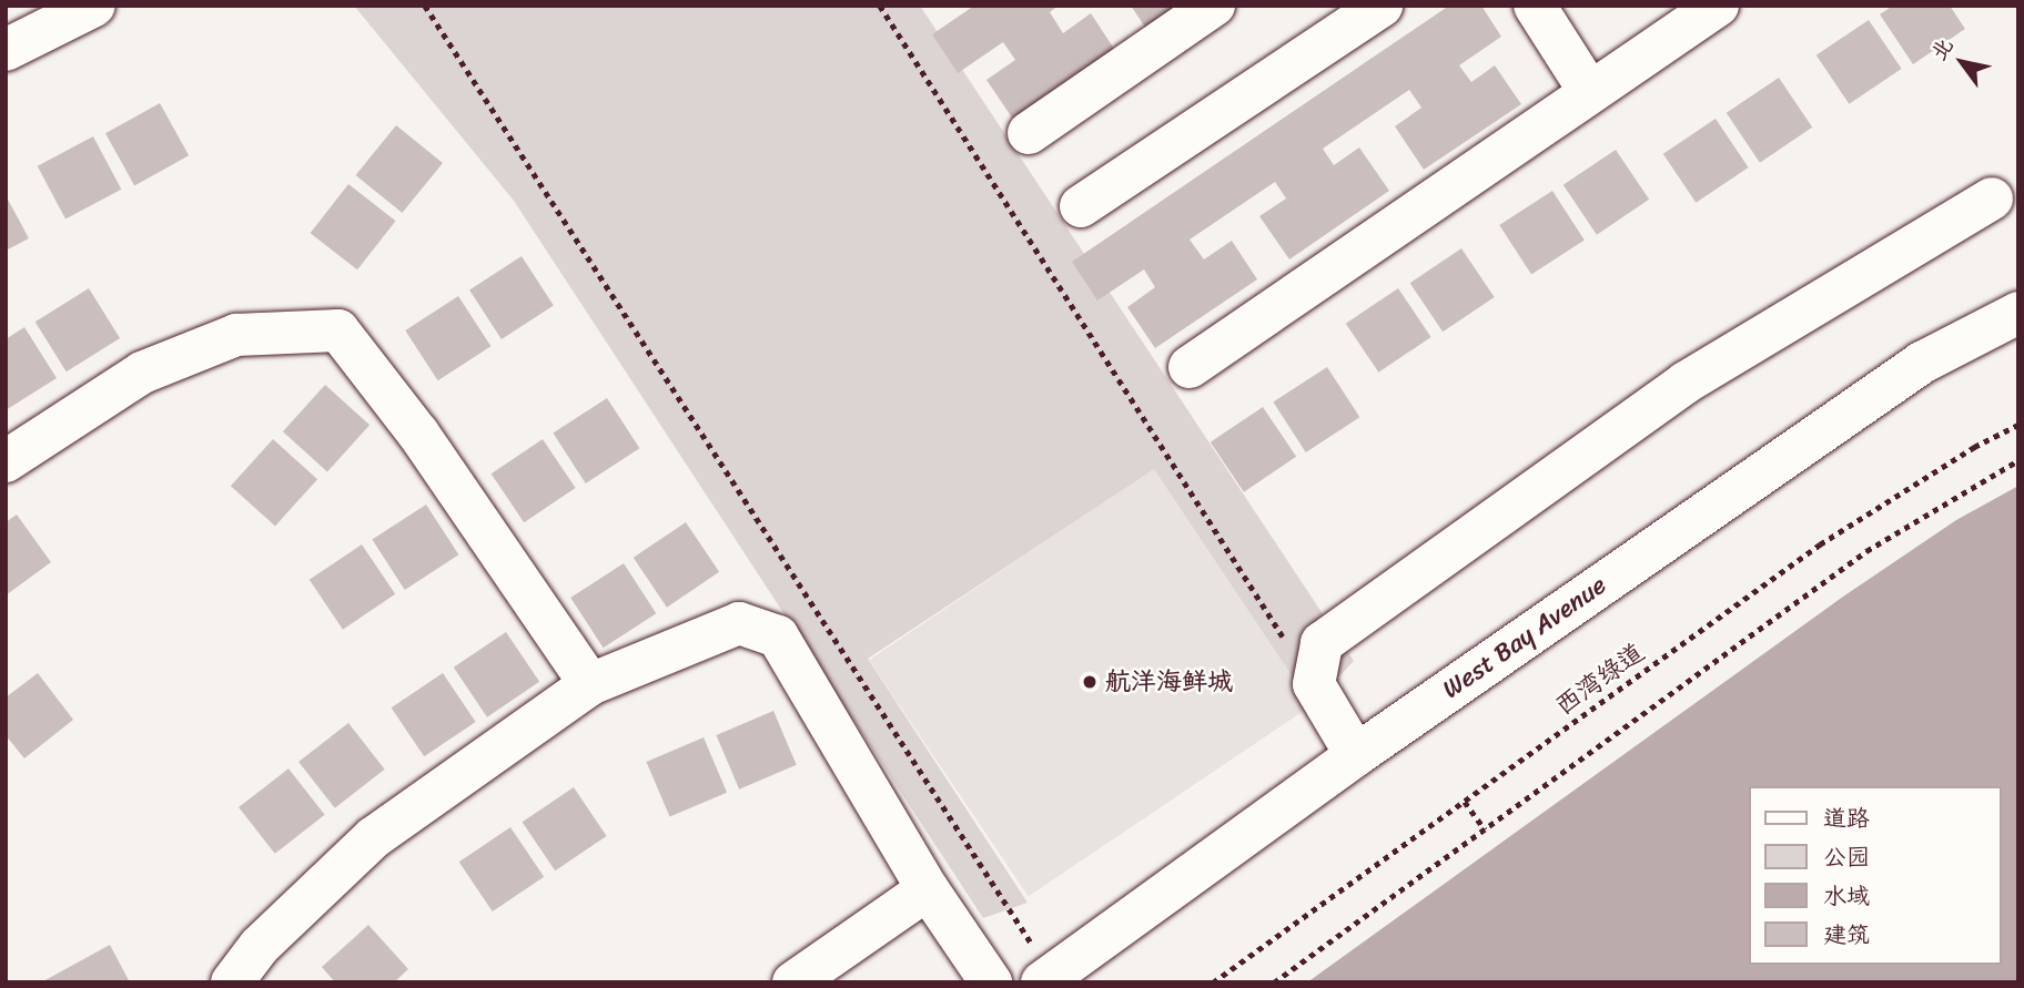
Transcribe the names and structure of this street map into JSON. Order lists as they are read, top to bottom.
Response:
{
  "streets": {
    "main road": ["West Bay Avenue"],
    "path": ["西湾绿道"]
  },
  "places": ["航洋海鲜城"],
  "legend": [
    "道路",
    "公园",
    "水域",
    "建筑"
  ],
  "north": "top left"
}
